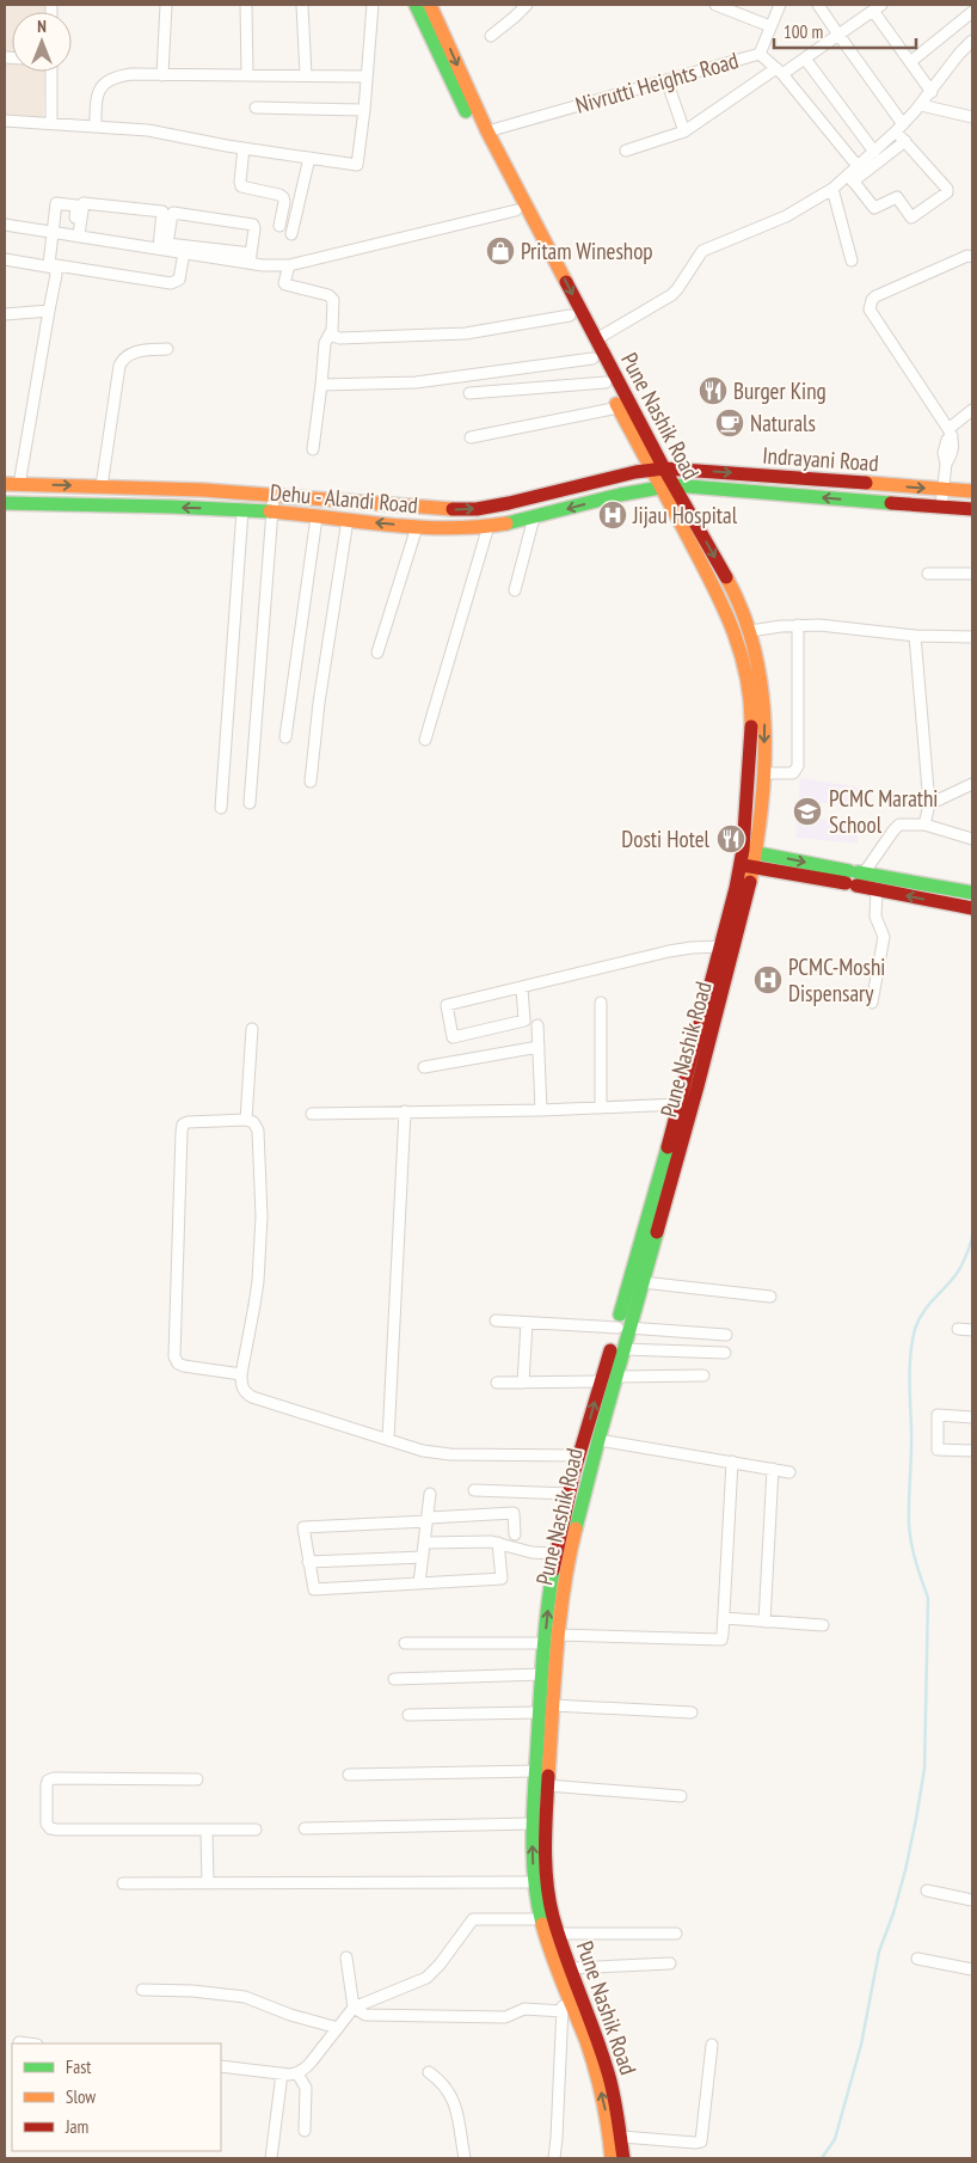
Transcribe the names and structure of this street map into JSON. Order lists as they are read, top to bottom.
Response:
{
  "streets": {
    "main road": ["Pune Nashik Road", "Indrayani Road", "Dehu - Alandi Road"],
    "street": ["Nivrutti Heights Road"]
  },
  "crossings": [
    ["Nivrutti Heights Road", "Pune Nashik Road"],
    ["Pune Nashik Road", "Indrayani Road"],
    ["Pune Nashik Road", "Dehu - Alandi Road"],
    ["Indrayani Road", "Dehu - Alandi Road"]
  ],
  "places": {
    "shop": ["Pritam Wineshop"],
    "restaurant": ["Burger King", "Dosti Hotel"],
    "cafe": ["Naturals"],
    "hospital": ["Jijau Hospital", "PCMC-Moshi Dispensary"],
    "school or university": ["PCMC Marathi School"]
  },
  "legend": ["Fast", "Slow", "Jam"],
  "scale_bar": "100 m",
  "north": "top"
}
